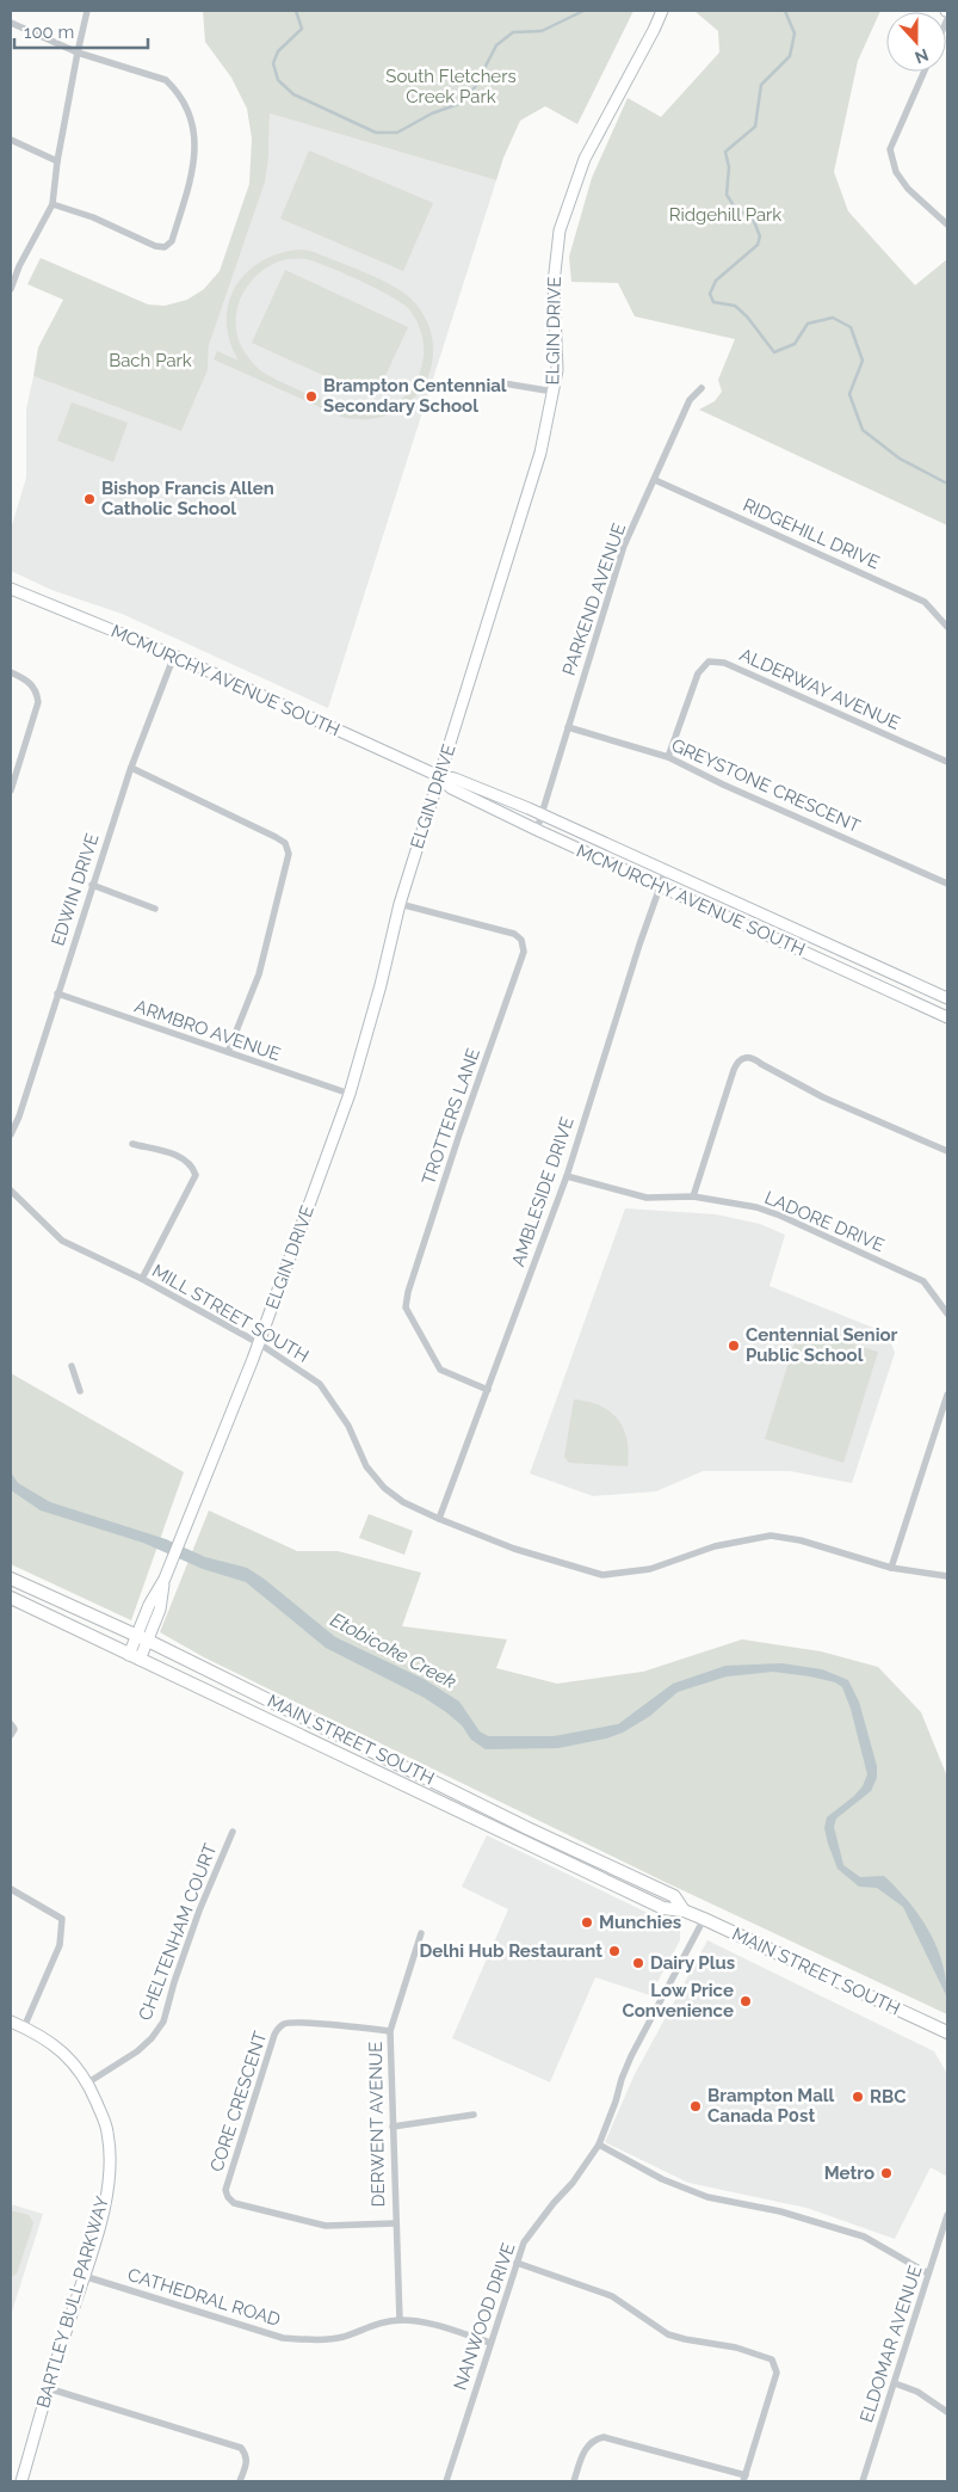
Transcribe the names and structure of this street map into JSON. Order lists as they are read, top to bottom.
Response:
{
  "streets": {
    "main road": ["MAIN STREET SOUTH"],
    "street": [
      "ELGIN DRIVE",
      "RIDGEHILL DRIVE",
      "PARKEND AVENUE",
      "MCMURCHY AVENUE SOUTH",
      "ALDERWAY AVENUE",
      "GREYSTONE CRESCENT",
      "EDWIN DRIVE",
      "ARMBRO AVENUE",
      "TROTTERS LANE",
      "AMBLESIDE DRIVE",
      "LADORE DRIVE",
      "MILL STREET SOUTH",
      "CHELTENHAM COURT",
      "CORE CRESCENT",
      "DERWENT AVENUE",
      "CATHEDRAL ROAD",
      "BARTLEY BULL PARKWAY",
      "NANWOOD DRIVE",
      "ELDOMAR AVENUE"
    ]
  },
  "crossings": [
    ["ELGIN DRIVE", "MCMURCHY AVENUE SOUTH"],
    ["ELGIN DRIVE", "ARMBRO AVENUE"],
    ["ELGIN DRIVE", "TROTTERS LANE"],
    ["ELGIN DRIVE", "MILL STREET SOUTH"],
    ["ELGIN DRIVE", "MAIN STREET SOUTH"],
    ["RIDGEHILL DRIVE", "PARKEND AVENUE"],
    ["PARKEND AVENUE", "MCMURCHY AVENUE SOUTH"],
    ["PARKEND AVENUE", "GREYSTONE CRESCENT"],
    ["MCMURCHY AVENUE SOUTH", "EDWIN DRIVE"],
    ["MCMURCHY AVENUE SOUTH", "AMBLESIDE DRIVE"],
    ["ALDERWAY AVENUE", "GREYSTONE CRESCENT"],
    ["EDWIN DRIVE", "ARMBRO AVENUE"],
    ["TROTTERS LANE", "AMBLESIDE DRIVE"],
    ["AMBLESIDE DRIVE", "LADORE DRIVE"],
    ["AMBLESIDE DRIVE", "MILL STREET SOUTH"],
    ["MAIN STREET SOUTH", "NANWOOD DRIVE"],
    ["CHELTENHAM COURT", "BARTLEY BULL PARKWAY"],
    ["CORE CRESCENT", "DERWENT AVENUE"],
    ["DERWENT AVENUE", "CATHEDRAL ROAD"],
    ["CATHEDRAL ROAD", "BARTLEY BULL PARKWAY"],
    ["CATHEDRAL ROAD", "NANWOOD DRIVE"]
  ],
  "water": ["Etobicoke Creek"],
  "parks": ["South Fletchers Creek Park", "Ridgehill Park", "Bach Park"],
  "places": [
    "Brampton Centennial Secondary School",
    "Bishop Francis Allen Catholic School",
    "Centennial Senior Public School",
    "Munchies",
    "Delhi Hub Restaurant",
    "Dairy Plus",
    "Low Price Convenience",
    "RBC",
    "Brampton Mall Canada P0st",
    "Metro"
  ],
  "scale_bar": "100 m",
  "north": "bottom"
}
